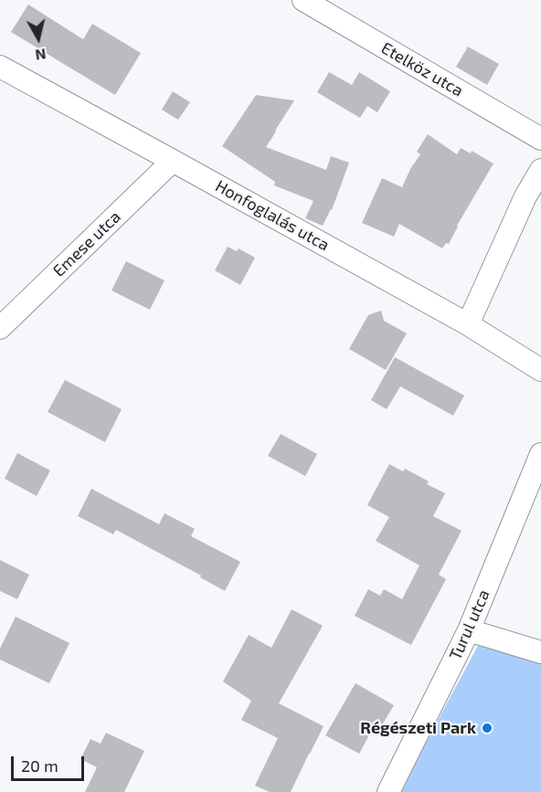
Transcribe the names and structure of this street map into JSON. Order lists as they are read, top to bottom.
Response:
{
  "streets": {
    "street": [
      "Etelköz utca",
      "Honfoglalás utca",
      "Emese utca",
      "Turul utca"
    ]
  },
  "crossings": [
    ["Honfoglalás utca", "Emese utca"]
  ],
  "places": ["Régészeti Park"],
  "scale_bar": "20 m",
  "north": "bottom"
}
